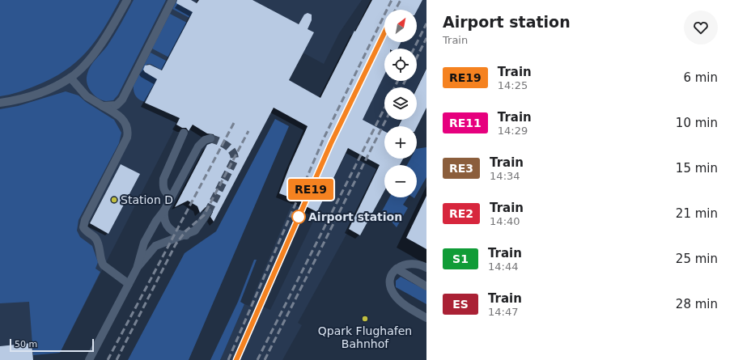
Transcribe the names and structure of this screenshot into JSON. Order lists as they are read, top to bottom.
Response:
{
  "places": ["Station D", "Airport station", "Qpark Flughafen Bahnhof"],
  "scale_bar": "50 m",
  "north": "top right",
  "page": {
    "on_map": "RE19",
    "heading": ["Airport station", "Train"],
    "map_buttons": ["+", "−"],
    "list": [
      {
        "mark": "RE19",
        "name": "Train",
        "note": "14:25",
        "value": "6 min"
      },
      {
        "mark": "RE11",
        "name": "Train",
        "note": "14:29",
        "value": "10 min"
      },
      {
        "mark": "RE3",
        "name": "Train",
        "note": "14:34",
        "value": "15 min"
      },
      {
        "mark": "RE2",
        "name": "Train",
        "note": "14:40",
        "value": "21 min"
      },
      {
        "mark": "S1",
        "name": "Train",
        "note": "14:44",
        "value": "25 min"
      },
      {
        "mark": "ES",
        "name": "Train",
        "note": "14:47",
        "value": "28 min"
      }
    ],
    "scale": "50 m"
  }
}
